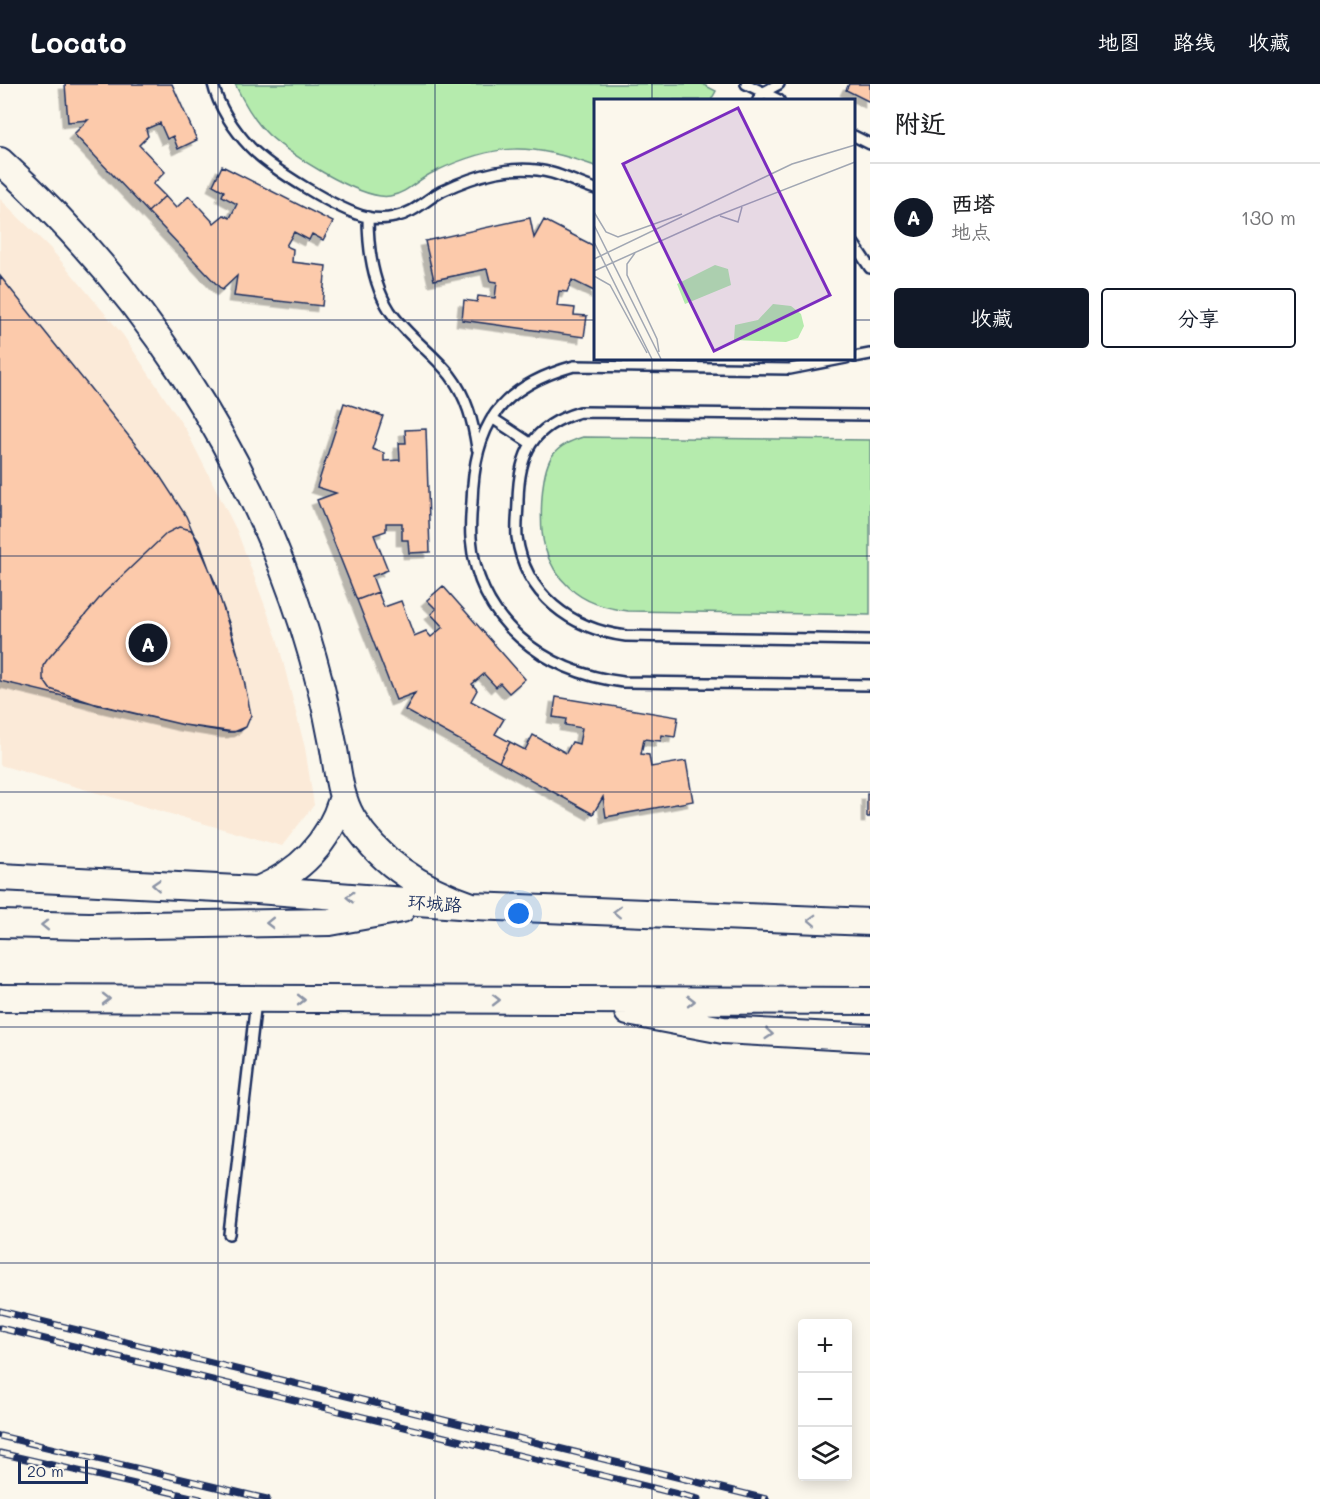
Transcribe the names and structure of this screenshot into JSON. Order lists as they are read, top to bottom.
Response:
{
  "streets": {
    "main road": ["环城路"]
  },
  "scale_bar": "20 m",
  "page": {
    "header": "Locato",
    "nav": ["地图", "路线", "收藏"],
    "heading": "附近",
    "list": [
      {
        "mark": "A",
        "name": "西塔",
        "note": "地点",
        "value": "130 m"
      }
    ],
    "buttons": ["收藏", "分享"],
    "pins": "A",
    "map_buttons": ["+", "−"],
    "scale": "20 m"
  }
}
